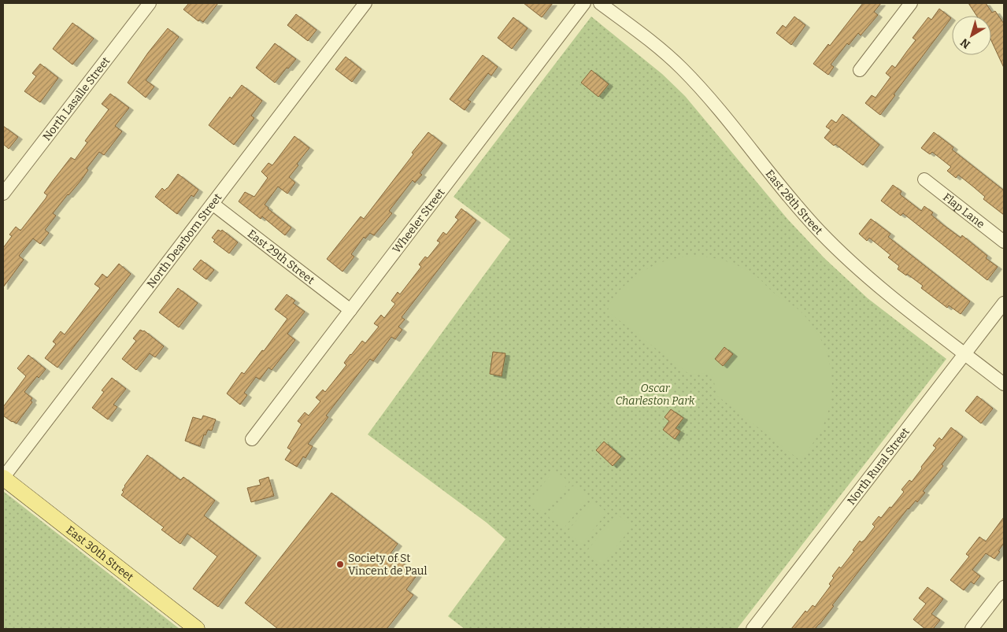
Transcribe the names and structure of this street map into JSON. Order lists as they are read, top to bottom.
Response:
{
  "streets": {
    "main road": ["East 30th Street"],
    "street": [
      "North Lasalle Street",
      "East 28th Street",
      "Flap Lane",
      "Wheeler Street",
      "North Dearborn Street",
      "East 29th Street",
      "North Rural Street"
    ]
  },
  "crossings": [
    ["East 28th Street", "North Rural Street"],
    ["Wheeler Street", "East 29th Street"],
    ["North Dearborn Street", "East 29th Street"],
    ["North Dearborn Street", "East 30th Street"]
  ],
  "parks": ["Oscar Charleston Park"],
  "places": ["Society of St Vincent de Paul"],
  "north": "bottom left"
}
